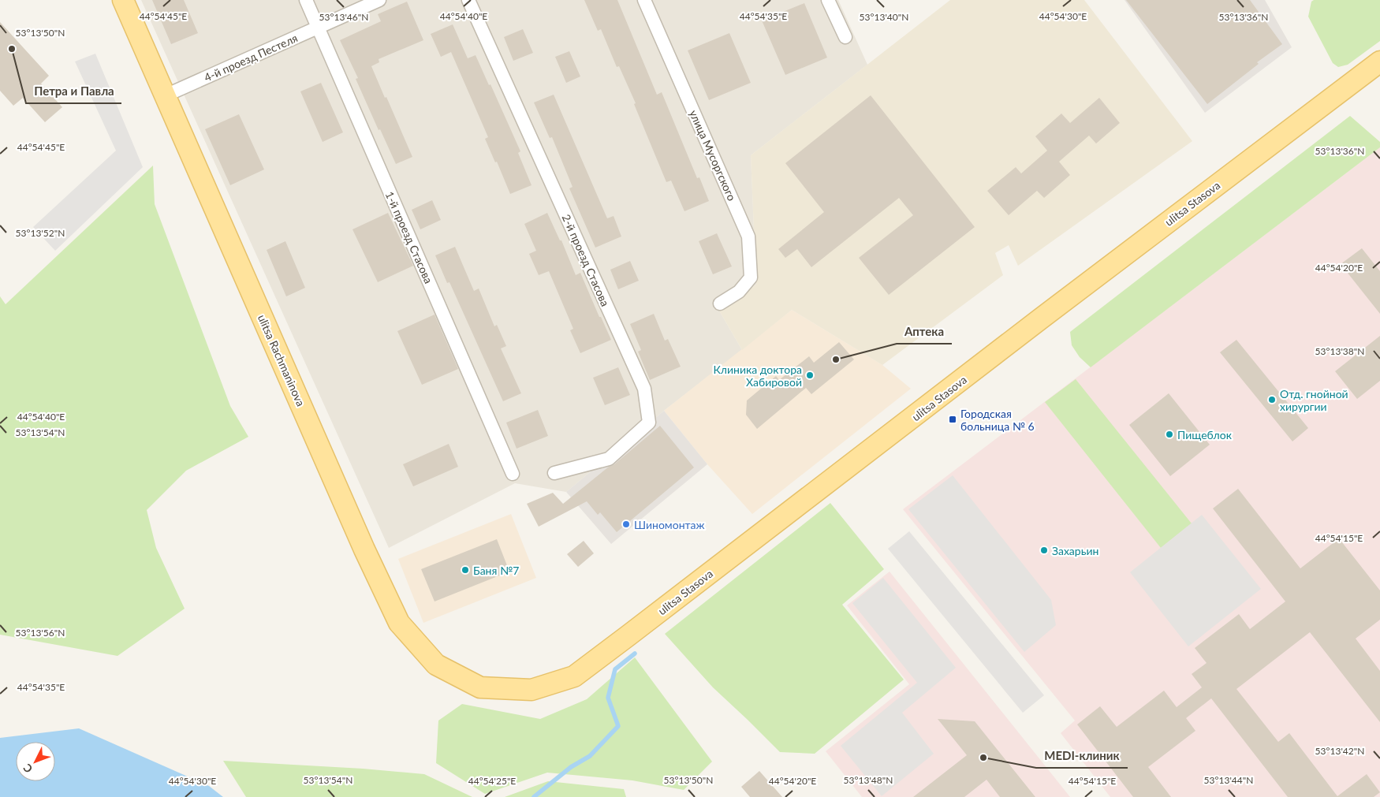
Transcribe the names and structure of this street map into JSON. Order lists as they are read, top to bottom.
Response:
{
  "streets": {
    "main road": ["ulitsa Stasova", "ulitsa Rachmaninova"],
    "street": [
      "4-й проезд Пестеля",
      "улица Мусоргского",
      "1-й проезд Стасова",
      "2-й проезд Стасова"
    ]
  },
  "crossings": [
    ["4-й проезд Пестеля", "1-й проезд Стасова"],
    ["4-й проезд Пестеля", "ulitsa Rachmaninova"],
    ["ulitsa Stasova", "ulitsa Rachmaninova"]
  ],
  "places": {
    "other": [
      "Петра и Павла",
      "Аптека",
      "Клиника доктора Хабировой",
      "Отд. гнойной хирургии",
      "Пищеблок",
      "Шиномонтаж",
      "Захарьин",
      "Баня №7",
      "MEDI-клиник"
    ],
    "transit": ["Городская больница № 6"]
  },
  "north": "bottom left",
  "coordinates": [
    "44°54'45\"E",
    "44°54'40\"E",
    "44°54'35\"E",
    "44°54'30\"E",
    "53°13'46\"N",
    "53°13'40\"N",
    "53°13'36\"N",
    "53°13'50\"N",
    "53°13'52\"N",
    "44°54'20\"E",
    "53°13'38\"N",
    "53°13'54\"N",
    "44°54'15\"E",
    "53°13'56\"N",
    "53°13'42\"N",
    "53°13'48\"N",
    "53°13'44\"N",
    "44°54'25\"E"
  ]
}
